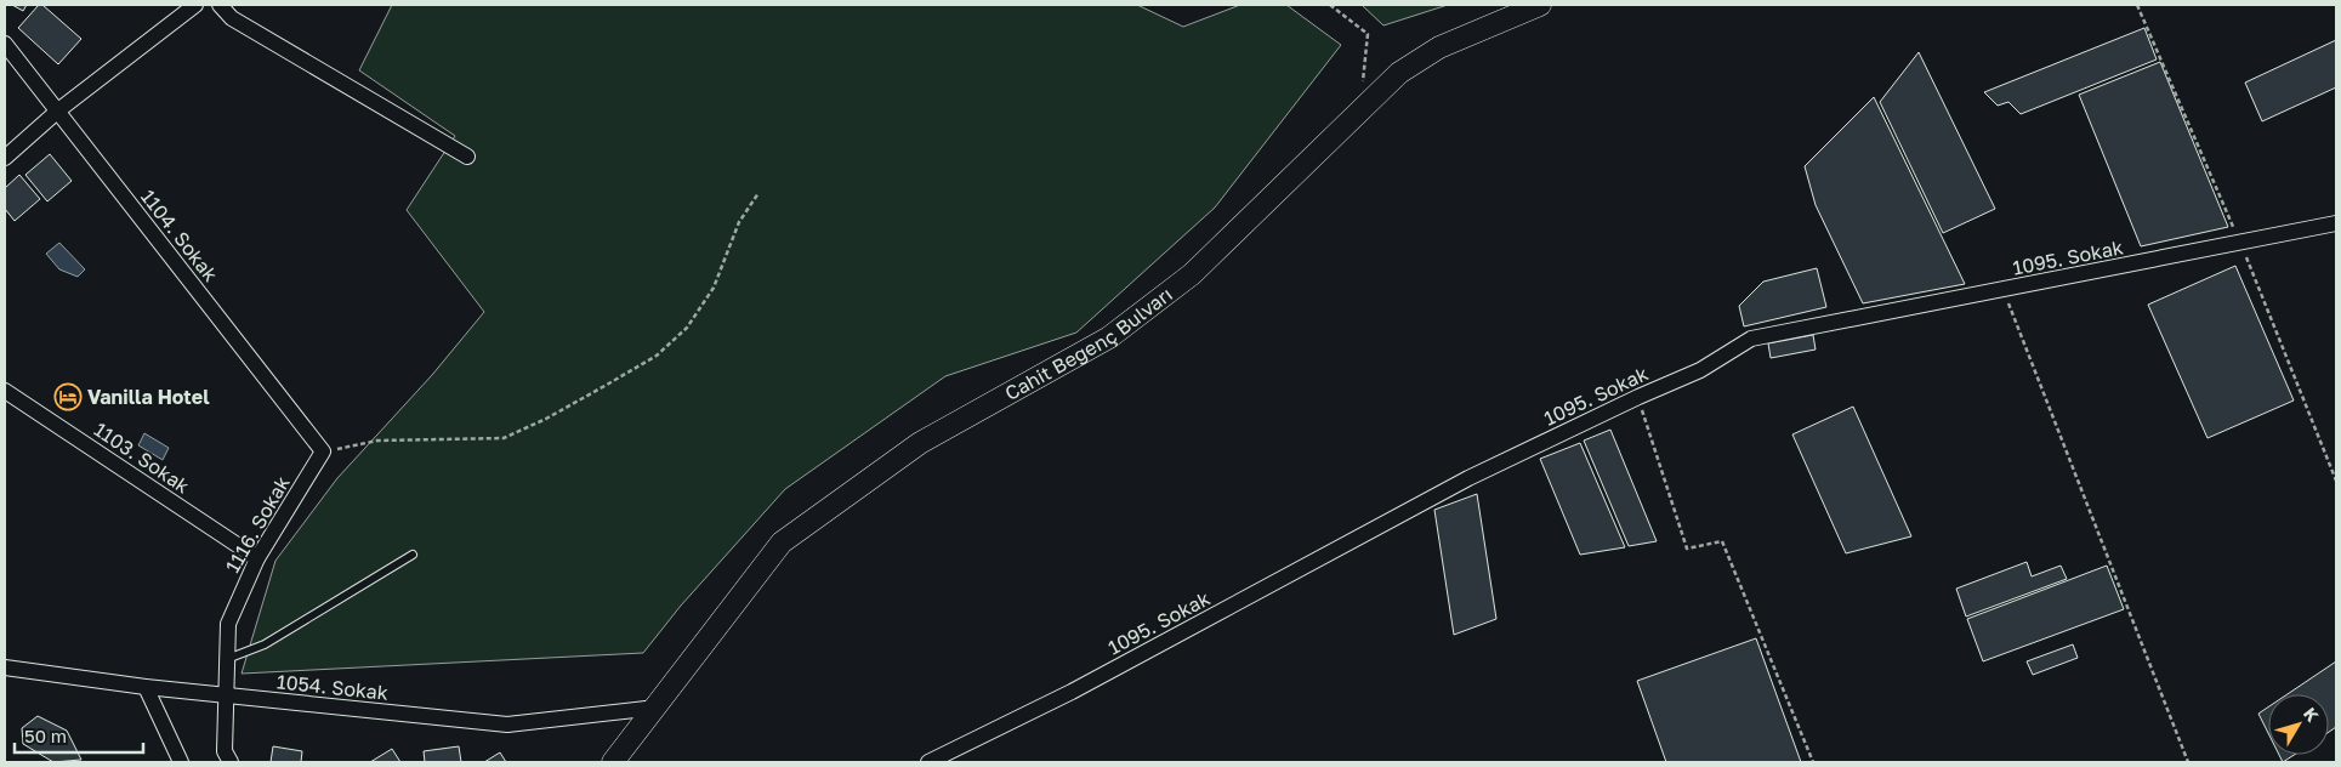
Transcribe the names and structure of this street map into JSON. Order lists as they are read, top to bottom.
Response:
{
  "streets": {
    "main road": ["Cahit Beğenç Bulvarı"],
    "street": [
      "1104. Sokak",
      "1095. Sokak",
      "1103. Sokak",
      "1116. Sokak",
      "1054. Sokak"
    ]
  },
  "crossings": [
    ["1104. Sokak", "1116. Sokak"],
    ["Cahit Beğenç Bulvarı", "1054. Sokak"],
    ["1103. Sokak", "1116. Sokak"],
    ["1116. Sokak", "1054. Sokak"]
  ],
  "places": {
    "hotel": ["Vanilla Hotel"]
  },
  "scale_bar": "50 m",
  "north": "top right"
}
